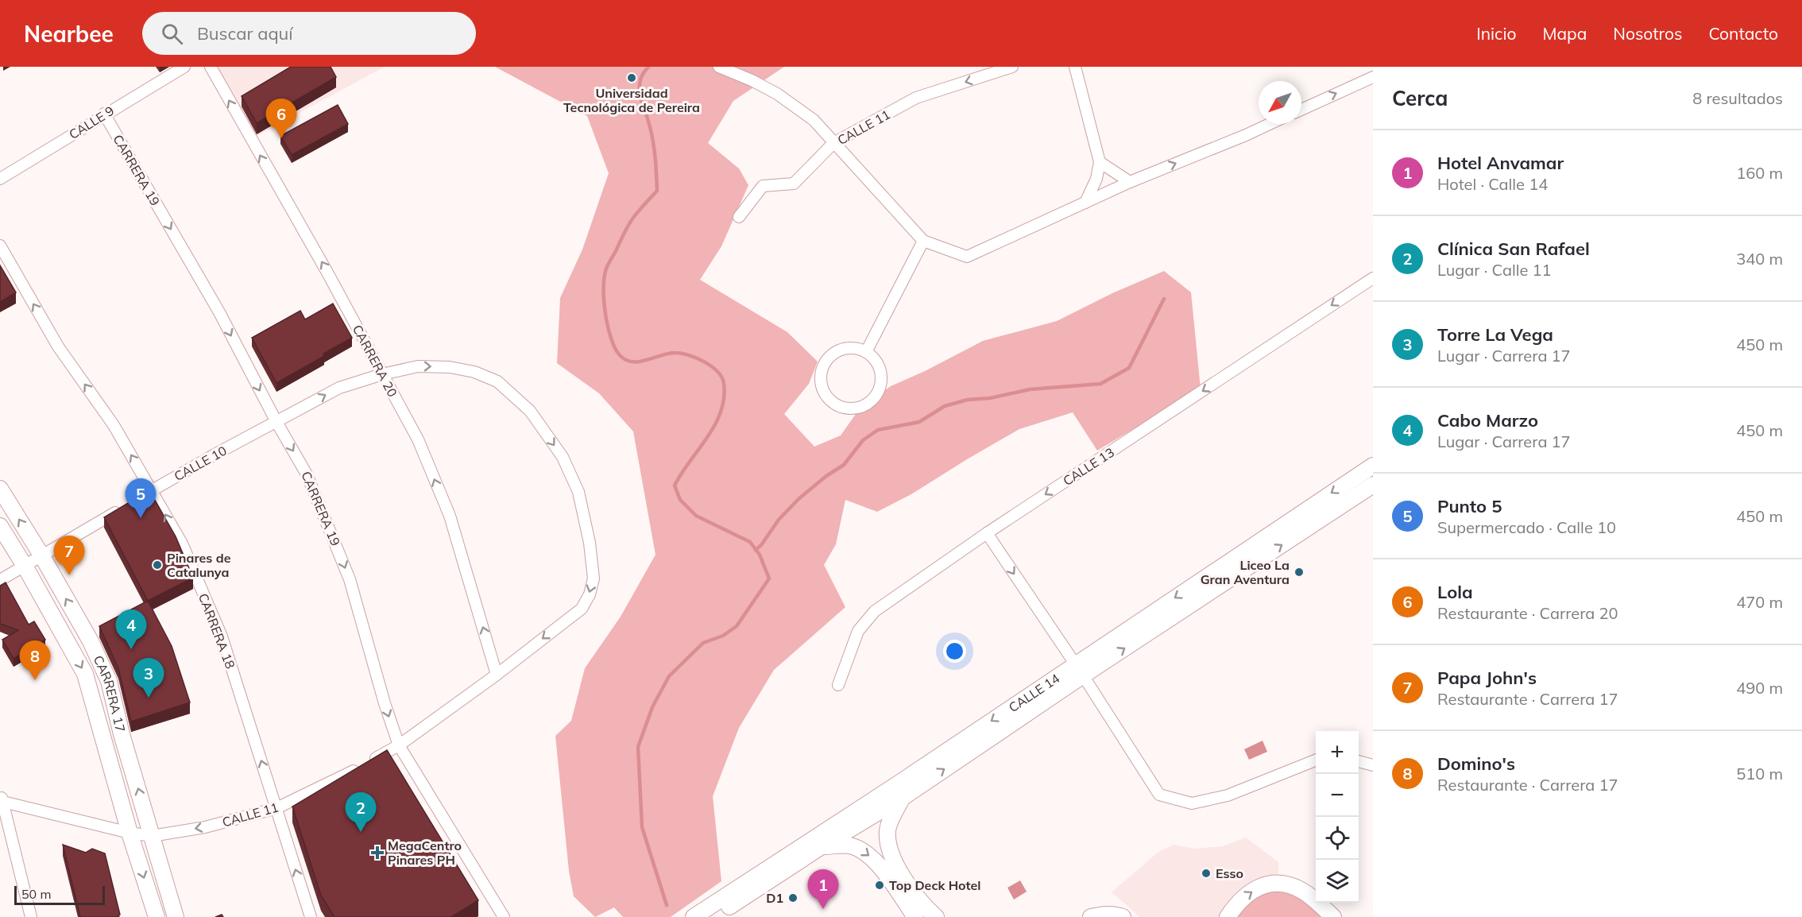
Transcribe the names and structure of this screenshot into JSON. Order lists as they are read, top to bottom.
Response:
{
  "streets": {
    "main road": ["CALLE 14", "CARRERA 17"],
    "street": [
      "CALLE 9",
      "CALLE 11",
      "CARRERA 19",
      "CARRERA 20",
      "CALLE 10",
      "CALLE 13",
      "CARRERA 18"
    ]
  },
  "crossings": [
    ["CALLE 9", "CARRERA 19"],
    ["CALLE 11", "CARRERA 19"],
    ["CALLE 11", "CARRERA 20"],
    ["CALLE 11", "CALLE 10"],
    ["CALLE 11", "CARRERA 18"],
    ["CALLE 11", "CARRERA 17"],
    ["CARRERA 19", "CALLE 10"],
    ["CARRERA 20", "CALLE 10"],
    ["CALLE 10", "CARRERA 18"],
    ["CALLE 10", "CARRERA 17"]
  ],
  "one_way": [
    "CALLE 11",
    "CARRERA 19",
    "CARRERA 20",
    "CALLE 13",
    "CARRERA 18"
  ],
  "places": {
    "other": [
      "Universidad Tecnológica de Pereira",
      "Pinares de Catalunya",
      "Liceo La Gran Aventura",
      "Esso",
      "Top Deck Hotel",
      "D1"
    ],
    "health": ["MegaCentro Pinares PH"]
  },
  "scale_bar": "50 m",
  "north": "bottom left",
  "page": {
    "header": "Nearbee",
    "search": "Buscar aquí",
    "nav": [
      "Inicio",
      "Mapa",
      "Nosotros",
      "Contacto"
    ],
    "heading": ["Cerca", "8 resultados"],
    "pins": [
      "6",
      "5",
      "7",
      "4",
      "8",
      "3",
      "2",
      "1"
    ],
    "list": [
      {
        "mark": "1",
        "name": "Hotel Anvamar",
        "note": "Hotel · Calle 14",
        "value": "160 m"
      },
      {
        "mark": "2",
        "name": "Clínica San Rafael",
        "note": "Lugar · Calle 11",
        "value": "340 m"
      },
      {
        "mark": "3",
        "name": "Torre La Vega",
        "note": "Lugar · Carrera 17",
        "value": "450 m"
      },
      {
        "mark": "4",
        "name": "Cabo Marzo",
        "note": "Lugar · Carrera 17",
        "value": "450 m"
      },
      {
        "mark": "5",
        "name": "Punto 5",
        "note": "Supermercado · Calle 10",
        "value": "450 m"
      },
      {
        "mark": "6",
        "name": "Lola",
        "note": "Restaurante · Carrera 20",
        "value": "470 m"
      },
      {
        "mark": "7",
        "name": "Papa John's",
        "note": "Restaurante · Carrera 17",
        "value": "490 m"
      },
      {
        "mark": "8",
        "name": "Domino's",
        "note": "Restaurante · Carrera 17",
        "value": "510 m"
      }
    ],
    "map_buttons": ["+", "−"],
    "scale": "50 m"
  }
}
